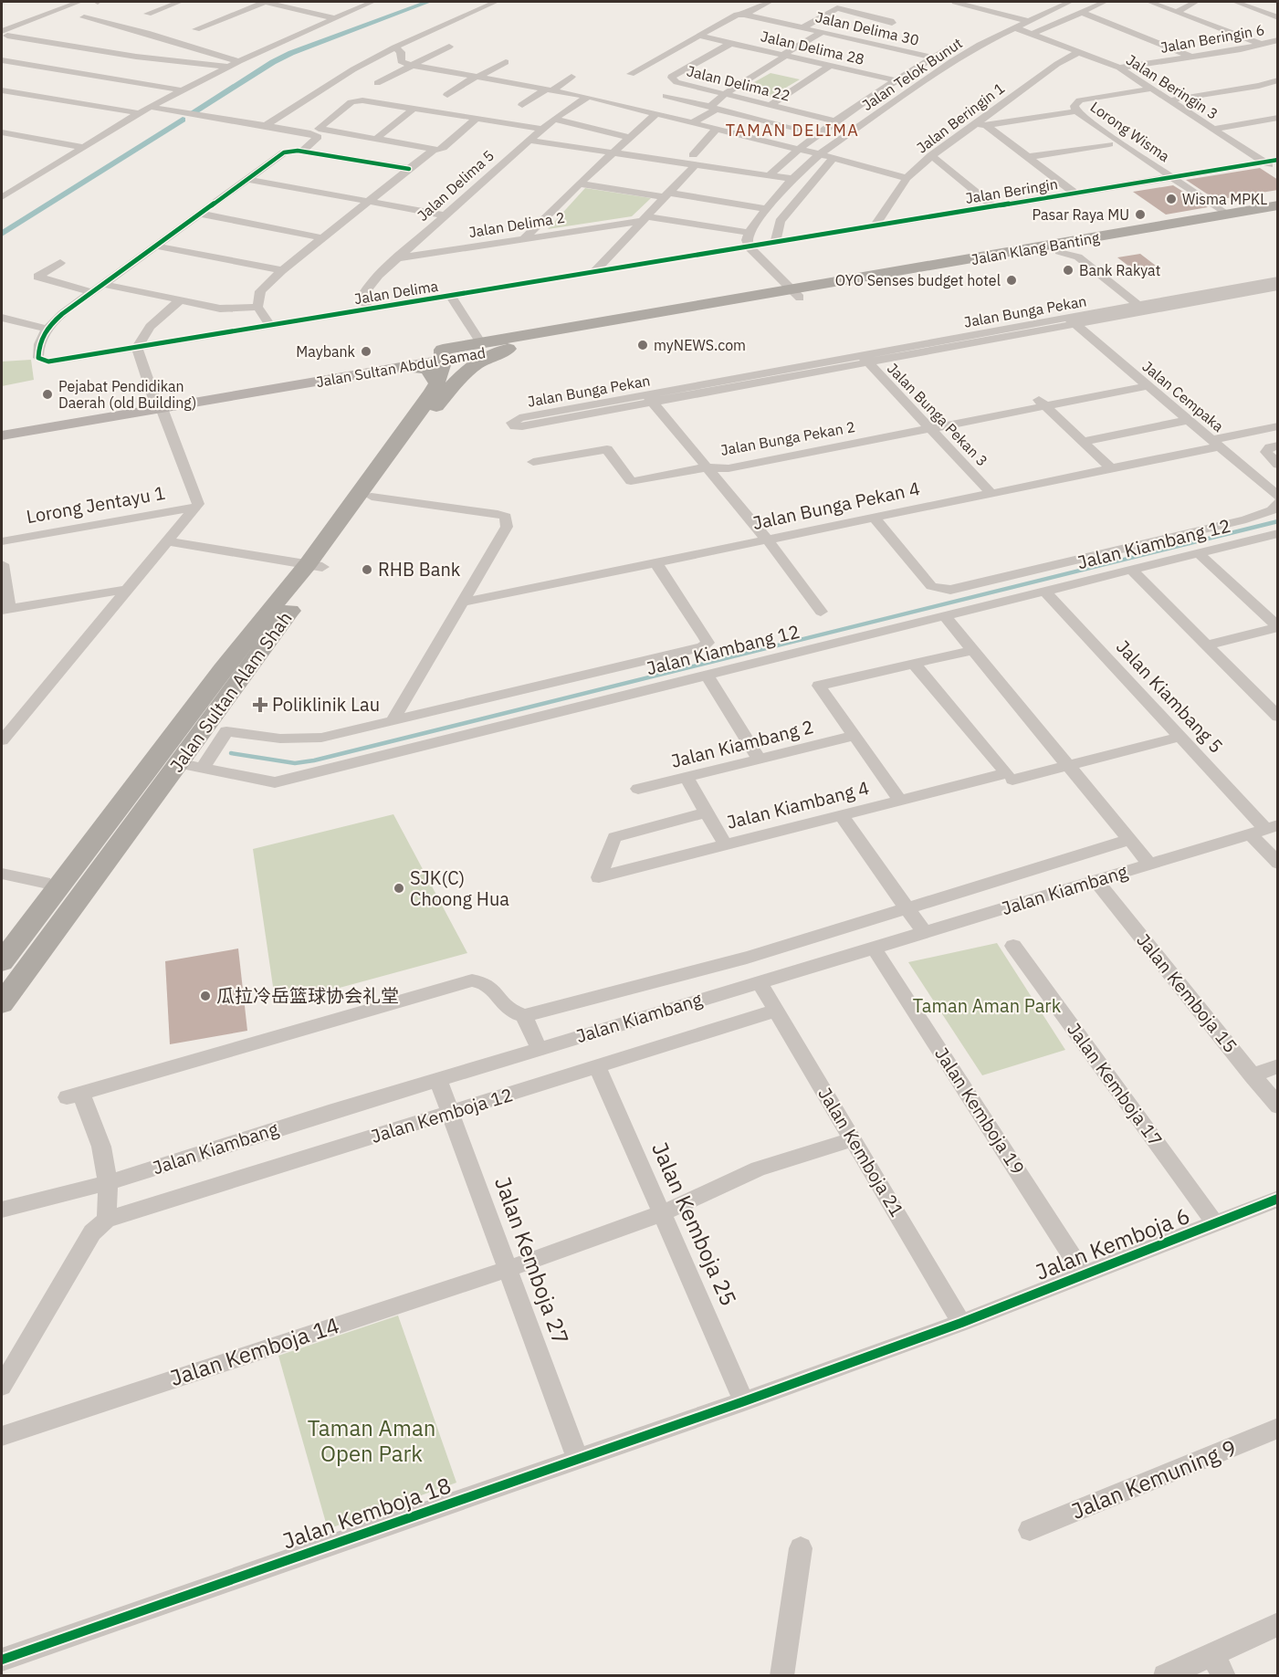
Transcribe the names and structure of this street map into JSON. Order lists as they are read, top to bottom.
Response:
{
  "streets": {
    "highway": ["Jalan Klang Banting", "Jalan Sultan Abdul Samad", "Jalan Sultan Alam Shah"],
    "street": [
      "Jalan Delima 30",
      "Jalan Beringin 6",
      "Jalan Delima 28",
      "Jalan Telok Bunut",
      "Jalan Delima 22",
      "Jalan Beringin 3",
      "Jalan Beringin 1",
      "Lorong Wisma",
      "Jalan Delima 5",
      "Jalan Beringin",
      "Jalan Delima 2",
      "Jalan Delima",
      "Jalan Bunga Pekan",
      "Jalan Cempaka",
      "Jalan Bunga Pekan 3",
      "Jalan Bunga Pekan 2",
      "Lorong Jentayu 1",
      "Jalan Bunga Pekan 4",
      "Jalan Kiambang 12",
      "Jalan Kiambang 5",
      "Jalan Kiambang 2",
      "Jalan Kiambang 4",
      "Jalan Kiambang",
      "Jalan Kemboja 15",
      "Jalan Kemboja 17",
      "Jalan Kemboja 19",
      "Jalan Kemboja 12",
      "Jalan Kemboja 21",
      "Jalan Kemboja 25",
      "Jalan Kemboja 6",
      "Jalan Kemboja 27",
      "Jalan Kemboja 14",
      "Jalan Kemuning 9",
      "Jalan Kemboja 18"
    ]
  },
  "crossings": [
    ["Jalan Delima 30", "Jalan Telok Bunut"],
    ["Jalan Beringin 6", "Jalan Beringin 3"],
    ["Jalan Delima 28", "Jalan Telok Bunut"],
    ["Jalan Delima 28", "Jalan Delima 22"],
    ["Jalan Telok Bunut", "Jalan Beringin 3"],
    ["Jalan Telok Bunut", "Jalan Delima 2"],
    ["Jalan Beringin 3", "Jalan Beringin 1"],
    ["Jalan Beringin 3", "Jalan Beringin"],
    ["Jalan Beringin 1", "Jalan Beringin"],
    ["Lorong Wisma", "Jalan Beringin"],
    ["Lorong Wisma", "Jalan Klang Banting"],
    ["Jalan Delima 5", "Jalan Delima 2"],
    ["Jalan Delima 5", "Jalan Delima"],
    ["Jalan Beringin", "Jalan Delima"],
    ["Jalan Klang Banting", "Jalan Sultan Abdul Samad"],
    ["Jalan Bunga Pekan", "Jalan Cempaka"],
    ["Jalan Bunga Pekan", "Jalan Bunga Pekan 3"],
    ["Jalan Sultan Abdul Samad", "Jalan Sultan Alam Shah"],
    ["Jalan Cempaka", "Jalan Bunga Pekan 2"],
    ["Jalan Cempaka", "Jalan Bunga Pekan 4"],
    ["Jalan Bunga Pekan 3", "Jalan Bunga Pekan 2"],
    ["Jalan Bunga Pekan 3", "Jalan Bunga Pekan 4"],
    ["Jalan Kiambang 12", "Jalan Sultan Alam Shah"],
    ["Jalan Kiambang 12", "Jalan Kiambang 5"],
    ["Jalan Kiambang 5", "Jalan Kiambang 4"],
    ["Jalan Kiambang 5", "Jalan Kiambang"],
    ["Jalan Kiambang", "Jalan Kemboja 15"],
    ["Jalan Kiambang", "Jalan Kemboja 19"],
    ["Jalan Kiambang", "Jalan Kemboja 21"],
    ["Jalan Kiambang", "Jalan Kemboja 27"],
    ["Jalan Kemboja 17", "Jalan Kemboja 6"],
    ["Jalan Kemboja 19", "Jalan Kemboja 6"],
    ["Jalan Kemboja 12", "Jalan Kemboja 21"],
    ["Jalan Kemboja 12", "Jalan Kemboja 25"],
    ["Jalan Kemboja 12", "Jalan Kemboja 27"],
    ["Jalan Kemboja 21", "Jalan Kemboja 6"],
    ["Jalan Kemboja 21", "Jalan Kemboja 14"],
    ["Jalan Kemboja 25", "Jalan Kemboja 6"],
    ["Jalan Kemboja 25", "Jalan Kemboja 14"],
    ["Jalan Kemboja 25", "Jalan Kemboja 18"],
    ["Jalan Kemboja 6", "Jalan Kemboja 18"],
    ["Jalan Kemboja 27", "Jalan Kemboja 14"],
    ["Jalan Kemboja 27", "Jalan Kemboja 18"]
  ],
  "districts": ["TAMAN DELIMA"],
  "parks": ["Taman Aman Park", "Taman Aman Open Park"],
  "places": {
    "other": [
      "Wisma MPKL",
      "Pasar Raya MU",
      "Bank Rakyat",
      "OYO Senses budget hotel",
      "myNEWS.com",
      "Maybank",
      "Pejabat Pendidikan Daerah (old Building)",
      "RHB Bank",
      "SJK(C) Choong Hua",
      "瓜拉冷岳篮球协会礼堂"
    ],
    "health": ["Poliklinik Lau"]
  }
}
